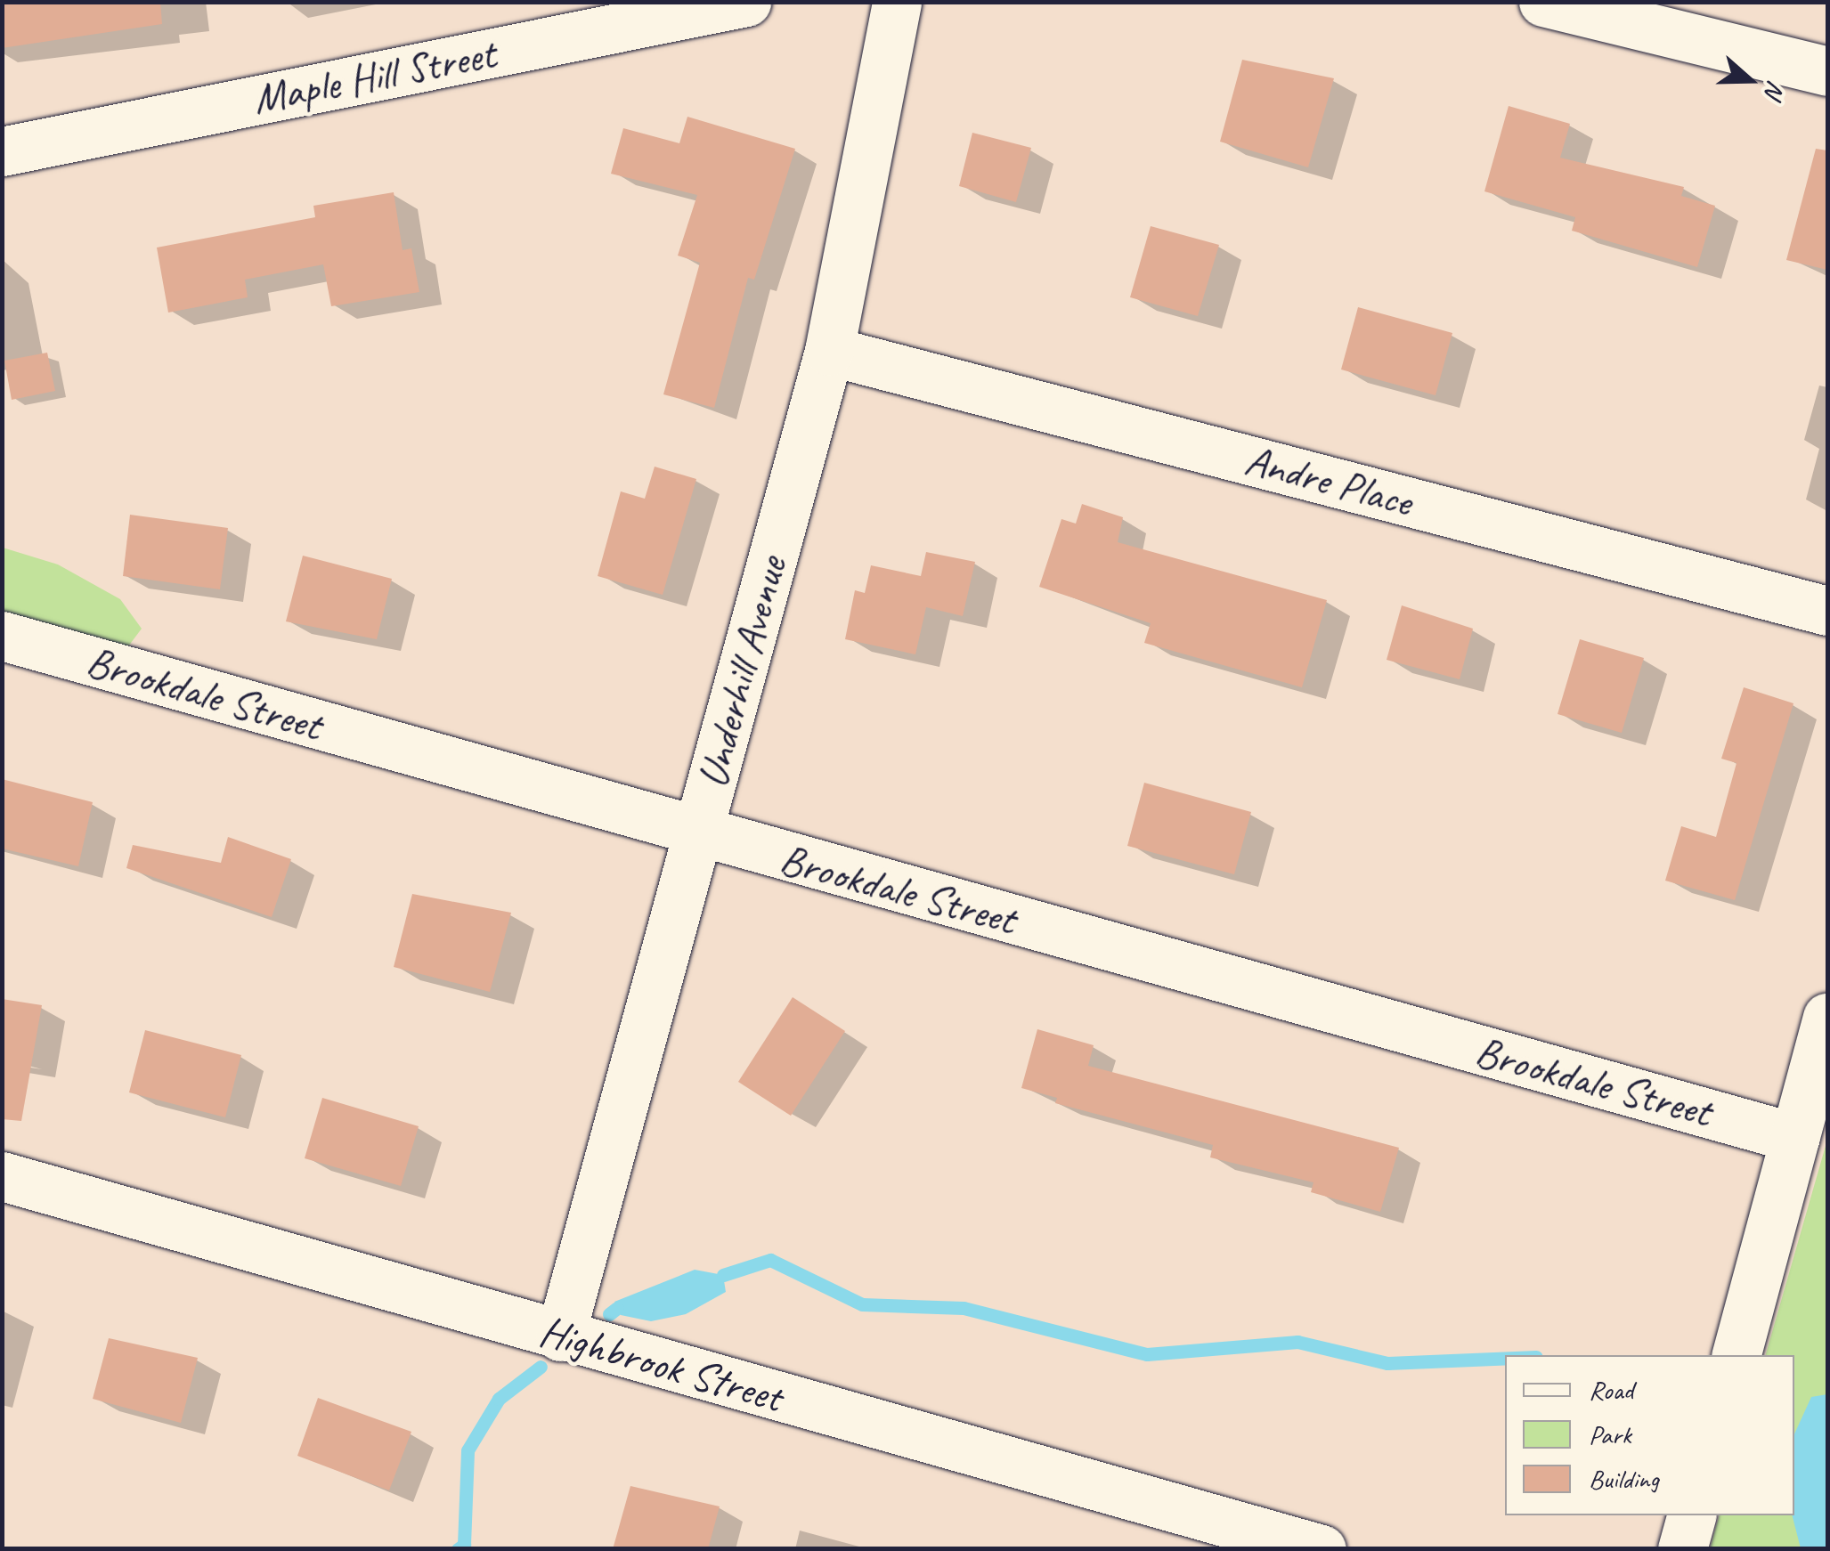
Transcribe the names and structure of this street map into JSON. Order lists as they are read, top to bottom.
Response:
{
  "streets": {
    "street": [
      "Maple Hill Street",
      "Andre Place",
      "Underhill Avenue",
      "Brookdale Street",
      "Highbrook Street"
    ]
  },
  "crossings": [
    ["Andre Place", "Underhill Avenue"],
    ["Underhill Avenue", "Brookdale Street"],
    ["Underhill Avenue", "Highbrook Street"]
  ],
  "legend": ["Road", "Park", "Building"],
  "north": "right"
}
